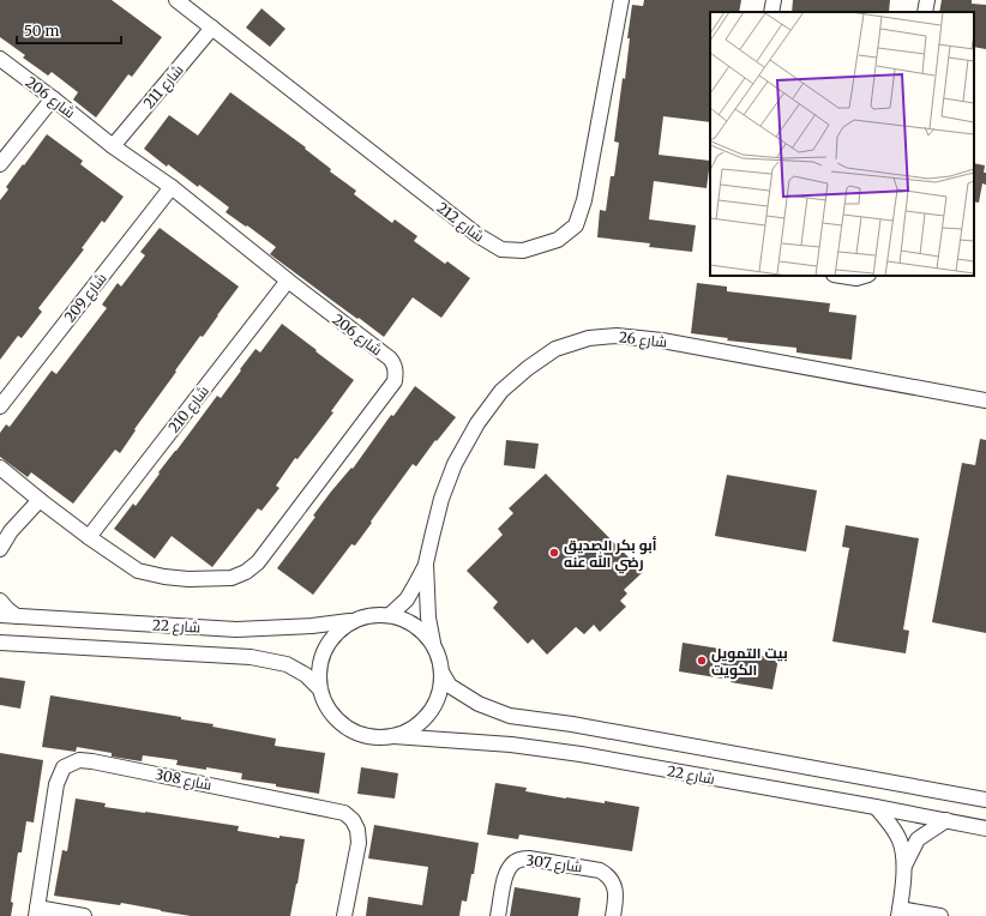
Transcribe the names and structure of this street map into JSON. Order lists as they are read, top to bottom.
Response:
{
  "streets": {
    "street": [
      "شارع 211",
      "شارع 206",
      "شارع 212",
      "شارع 209",
      "شارع 26",
      "شارع 210",
      "شارع 22",
      "شارع 308",
      "شارع 307"
    ]
  },
  "crossings": [
    ["شارع 211", "شارع 206"],
    ["شارع 211", "شارع 212"],
    ["شارع 206", "شارع 209"],
    ["شارع 206", "شارع 210"],
    ["شارع 26", "شارع 22"]
  ],
  "places": ["أبو بكر الصديق رضي الله عنه", "بيت التمويل الكويت"],
  "scale_bar": "50 m"
}
